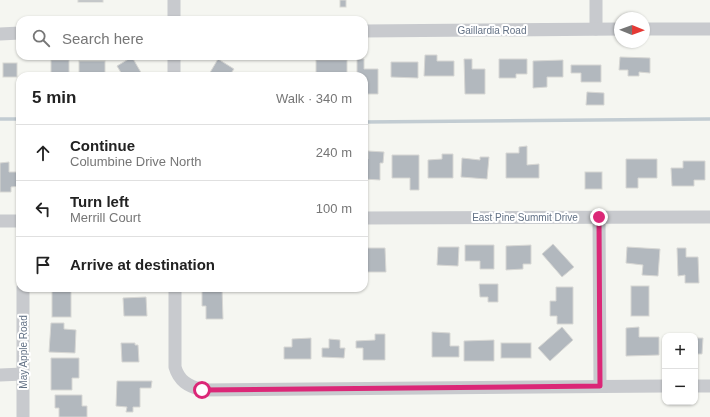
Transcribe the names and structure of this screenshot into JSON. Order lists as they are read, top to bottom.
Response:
{
  "streets": {
    "street": ["Gaillardia Road", "East Pine Summit Drive", "May Apple Road"]
  },
  "north": "right",
  "page": {
    "search": "Search here",
    "heading": ["5 min", "Walk · 340 m"],
    "list": [
      ["Continue", "Columbine Drive North", "240 m"],
      ["Turn left", "Merrill Court", "100 m"],
      "Arrive at destination"
    ],
    "map_buttons": ["+", "−"]
  }
}
